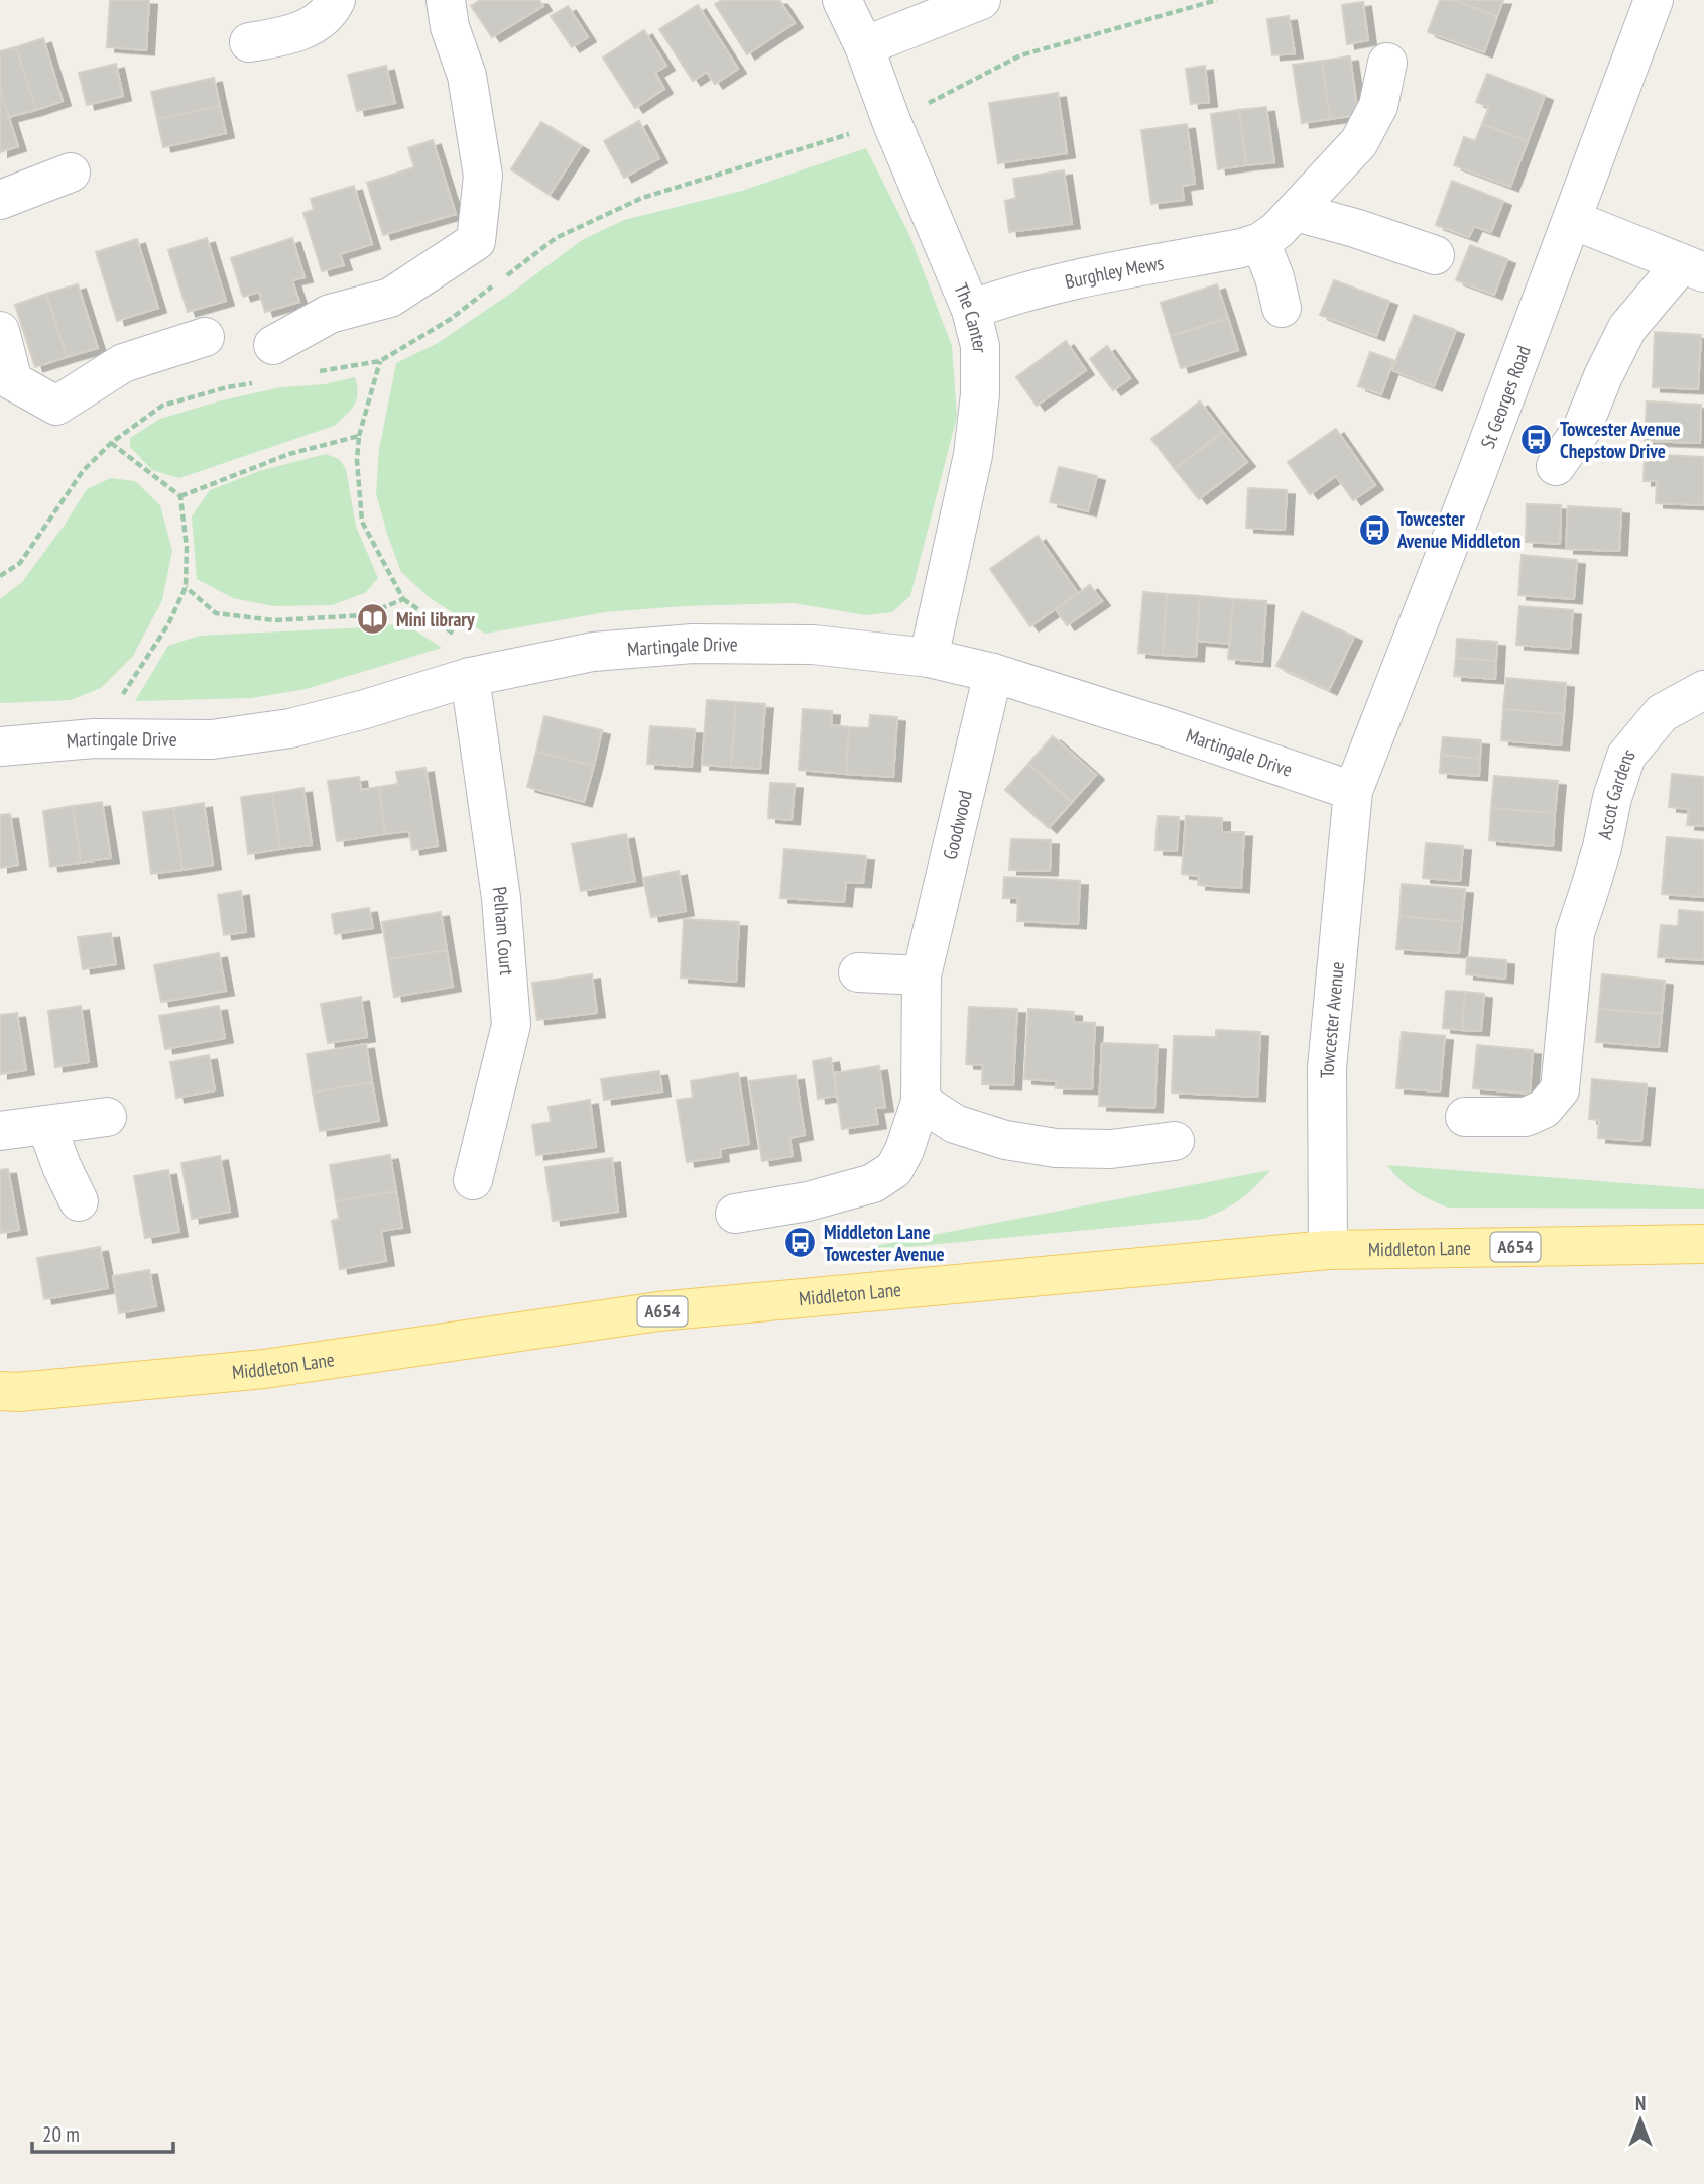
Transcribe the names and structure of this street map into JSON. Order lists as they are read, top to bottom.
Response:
{
  "streets": {
    "main road": ["A654", "Middleton Lane"],
    "street": [
      "Burghley Mews",
      "The Canter",
      "St Georges Road",
      "Martingale Drive",
      "Ascot Gardens",
      "Goodwood",
      "Pelham Court",
      "Towcester Avenue"
    ]
  },
  "crossings": [
    ["Burghley Mews", "The Canter"],
    ["The Canter", "Martingale Drive"],
    ["St Georges Road", "Martingale Drive"],
    ["St Georges Road", "Towcester Avenue"],
    ["Martingale Drive", "Goodwood"],
    ["Martingale Drive", "Pelham Court"],
    ["Martingale Drive", "Towcester Avenue"],
    ["Towcester Avenue", "Middleton Lane"]
  ],
  "places": {
    "bus stop": ["Towcester Avenue Chepstow Drive", "Towcester Avenue Middleton", "Middleton Lane Towcester Avenue"],
    "library": ["Mini library"]
  },
  "scale_bar": "20 m",
  "north": "top"
}
